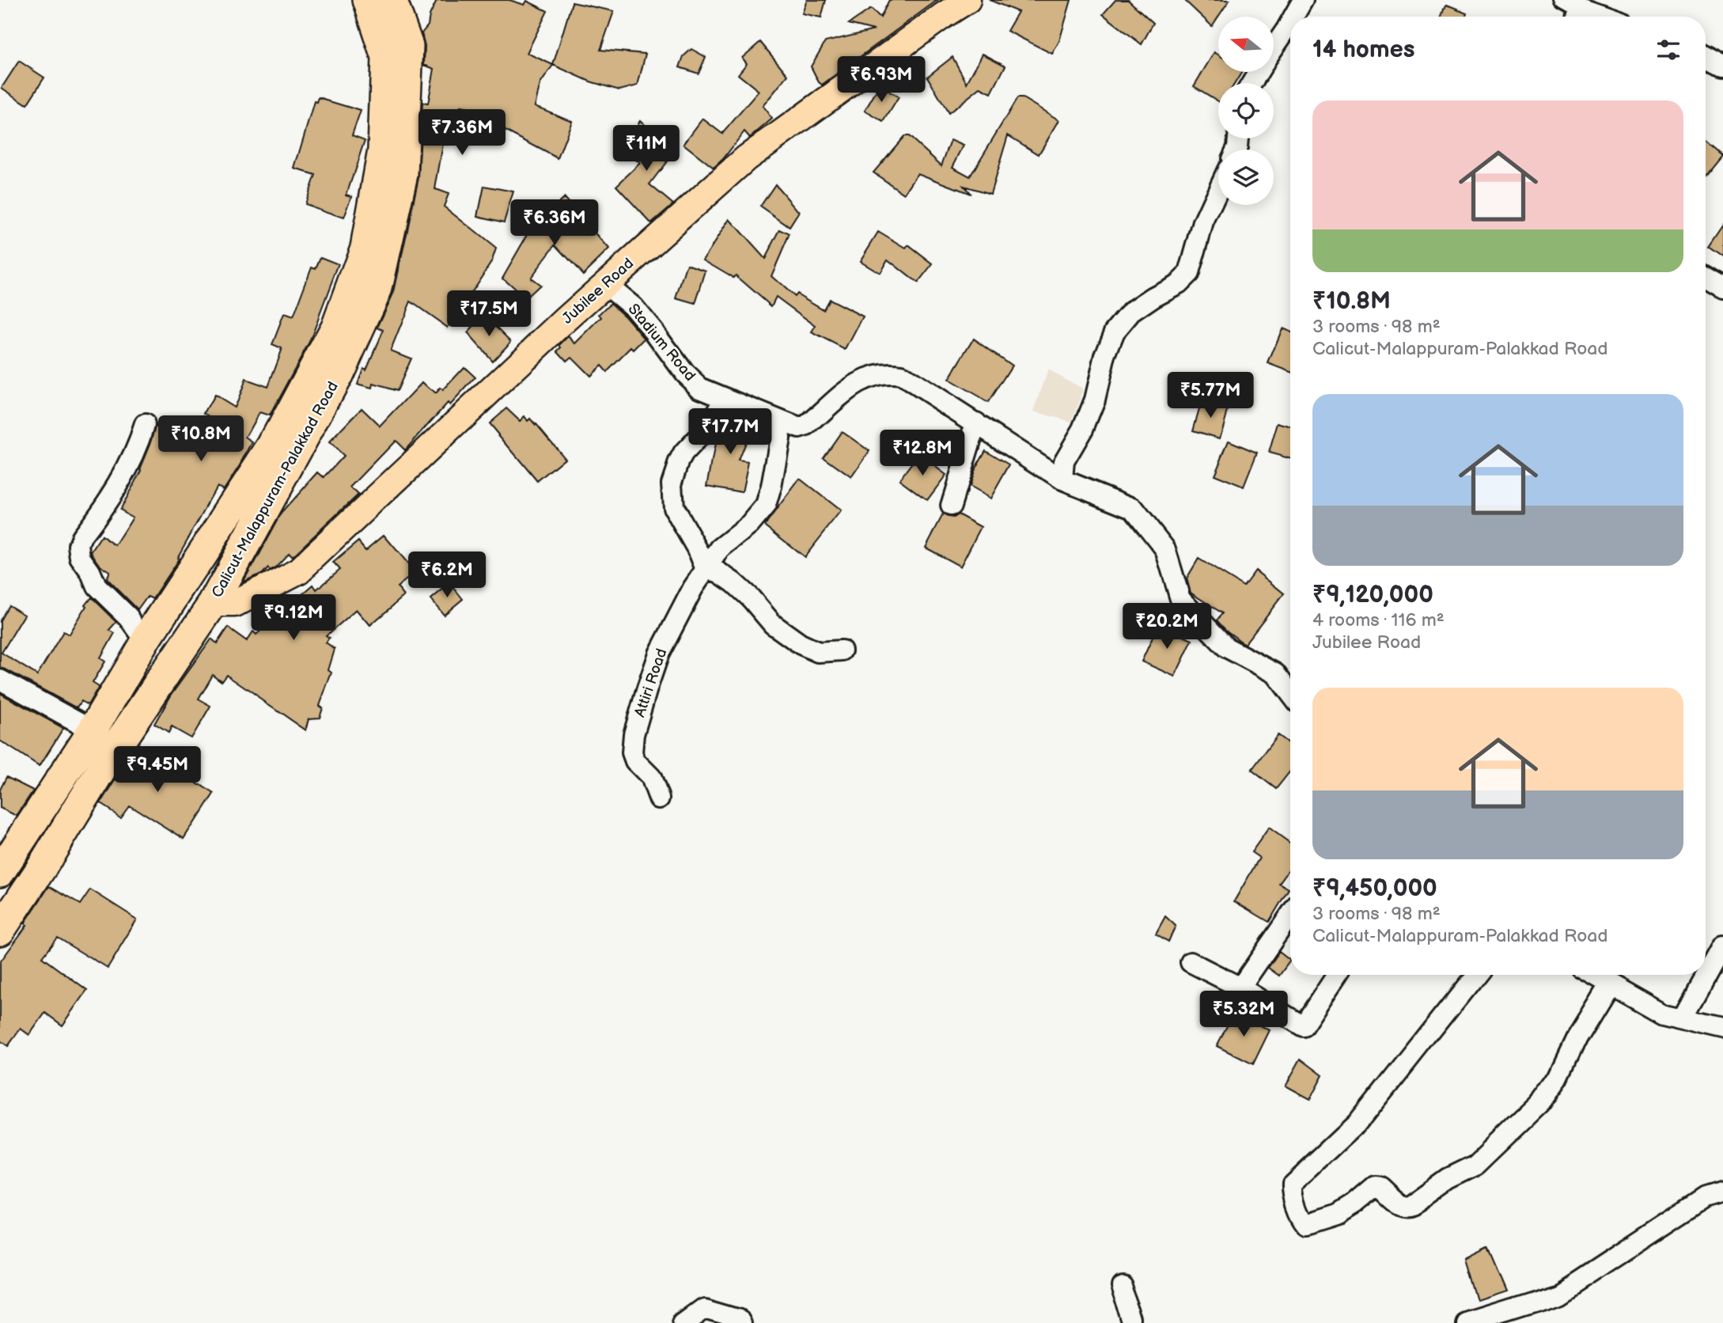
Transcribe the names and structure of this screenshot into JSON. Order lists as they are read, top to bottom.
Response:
{
  "streets": {
    "highway": ["Calicut-Malappuram-Palakkad Road"],
    "main road": ["Jubilee Road"],
    "street": ["Stadium Road", "Attiri Road"]
  },
  "crossings": [
    ["Jubilee Road", "Stadium Road"],
    ["Jubilee Road", "Calicut-Malappuram-Palakkad Road"],
    ["Stadium Road", "Attiri Road"]
  ],
  "north": "left",
  "page": {
    "heading": "14 homes",
    "price": [
      "₹6.93M",
      "₹7.36M",
      "₹11M",
      "₹6.36M",
      "₹17.5M",
      "₹5.77M",
      "₹17.7M",
      "₹10.8M",
      "₹12.8M",
      "₹6.2M",
      "₹9.12M",
      "₹20.2M",
      "₹9.45M",
      "₹5.32M"
    ],
    "list": [
      {
        "name": "₹10.8M",
        "note": "3 rooms · 98 m² · Calicut-Malappuram-Palakkad Road"
      },
      {
        "name": "₹9,120,000",
        "note": "4 rooms · 116 m² · Jubilee Road"
      },
      {
        "name": "₹9,450,000",
        "note": "3 rooms · 98 m² · Calicut-Malappuram-Palakkad Road"
      }
    ]
  }
}
